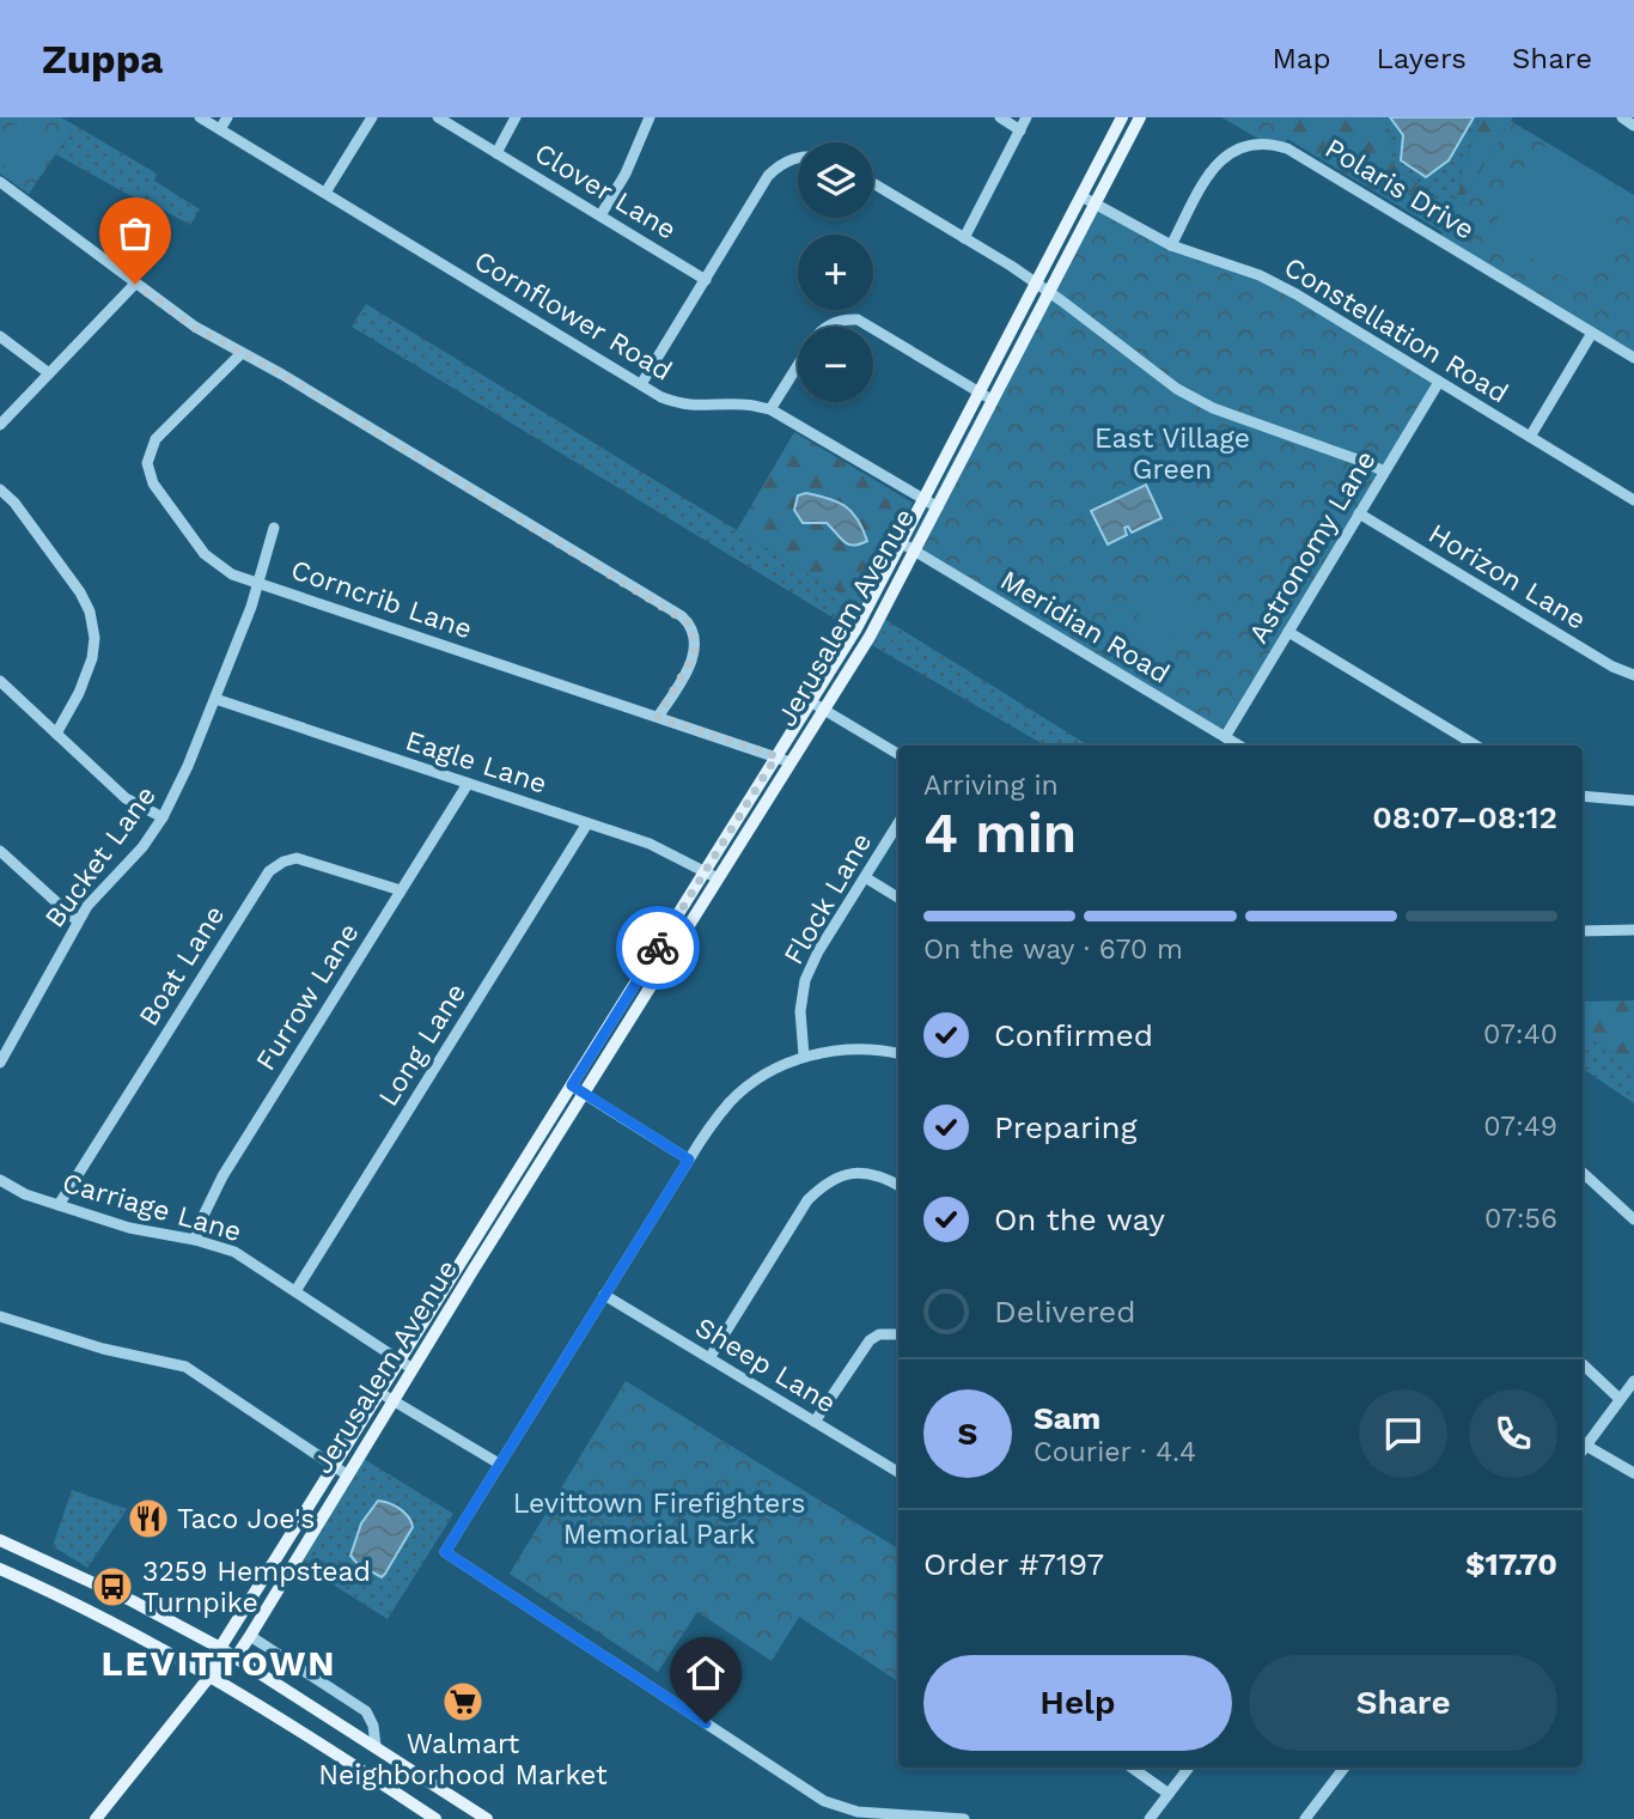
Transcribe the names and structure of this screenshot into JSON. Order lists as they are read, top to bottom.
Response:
{
  "streets": {
    "main road": ["Jerusalem Avenue"],
    "street": [
      "Polaris Drive",
      "Clover Lane",
      "Cornflower Road",
      "Constellation Road",
      "Astronomy Lane",
      "Horizon Lane",
      "Corncrib Lane",
      "Meridian Road",
      "Eagle Lane",
      "Bucket Lane",
      "Flock Lane",
      "Boat Lane",
      "Furrow Lane",
      "Long Lane",
      "Carriage Lane",
      "Sheep Lane"
    ]
  },
  "crossings": [
    ["Polaris Drive", "Constellation Road"],
    ["Cornflower Road", "Jerusalem Avenue"],
    ["Constellation Road", "Astronomy Lane"],
    ["Constellation Road", "Jerusalem Avenue"],
    ["Astronomy Lane", "Horizon Lane"],
    ["Astronomy Lane", "Meridian Road"],
    ["Corncrib Lane", "Jerusalem Avenue"],
    ["Corncrib Lane", "Bucket Lane"],
    ["Jerusalem Avenue", "Meridian Road"],
    ["Jerusalem Avenue", "Eagle Lane"],
    ["Jerusalem Avenue", "Carriage Lane"],
    ["Eagle Lane", "Bucket Lane"],
    ["Eagle Lane", "Furrow Lane"],
    ["Eagle Lane", "Long Lane"],
    ["Boat Lane", "Furrow Lane"],
    ["Boat Lane", "Carriage Lane"],
    ["Furrow Lane", "Carriage Lane"],
    ["Long Lane", "Carriage Lane"]
  ],
  "districts": ["LEVITTOWN"],
  "parks": ["East Village Green", "Levittown Firefighters Memorial Park"],
  "places": {
    "restaurant": ["Taco Joe's"],
    "bus stop": ["3259 Hempstead Turnpike"],
    "supermarket": ["Walmart Neighborhood Market"]
  },
  "page": {
    "header": "Zuppa",
    "nav": ["Map", "Layers", "Share"],
    "map_buttons": ["+", "−"],
    "heading": ["4 min", "Arriving in", "08:07–08:12"],
    "panel": [
      "Sam",
      "Courier · 4.4",
      "Order #7197",
      "$17.70"
    ],
    "bar": "On the way · 670 m",
    "list": [
      ["Confirmed", "07:40"],
      ["Preparing", "07:49"],
      ["On the way", "07:56"],
      "Delivered"
    ],
    "round": "S",
    "buttons": ["Help", "Share"]
  }
}
